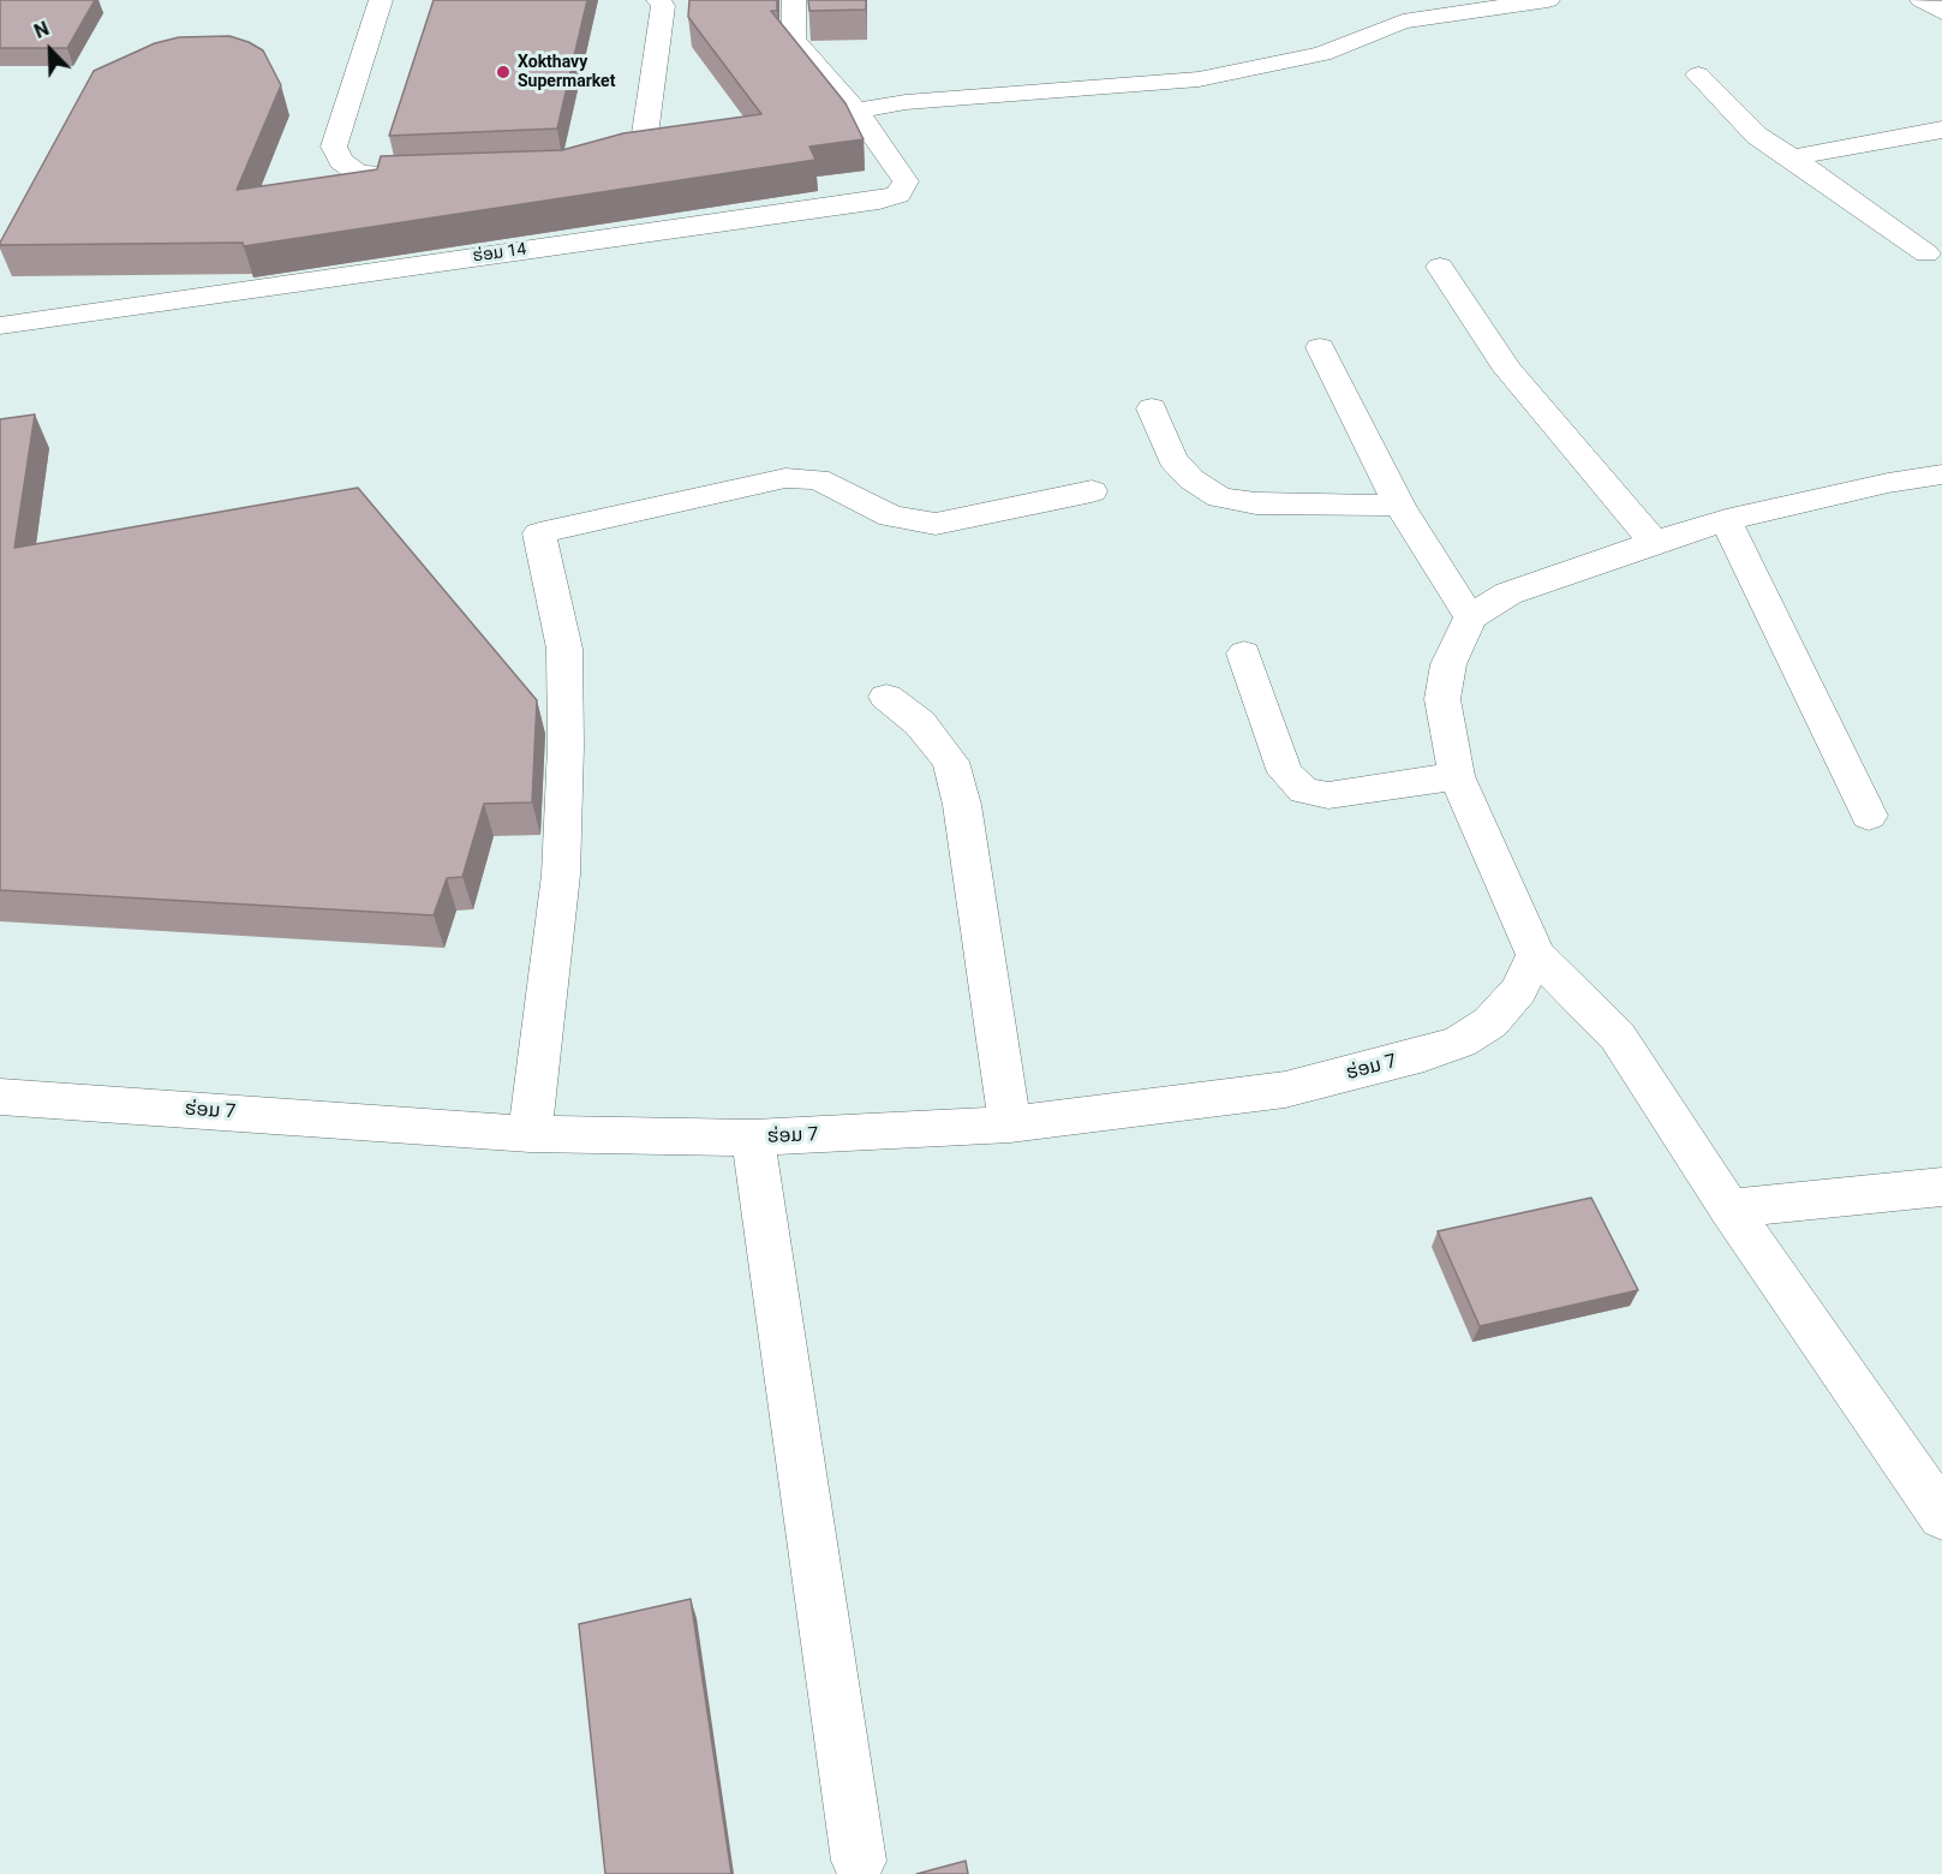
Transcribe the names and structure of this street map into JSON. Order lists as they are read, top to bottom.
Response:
{
  "streets": {
    "street": ["ຮ່ອມ 14", "ຮ່ອມ 7"]
  },
  "places": ["Xokthavy Supermarket"],
  "north": "top left"
}
